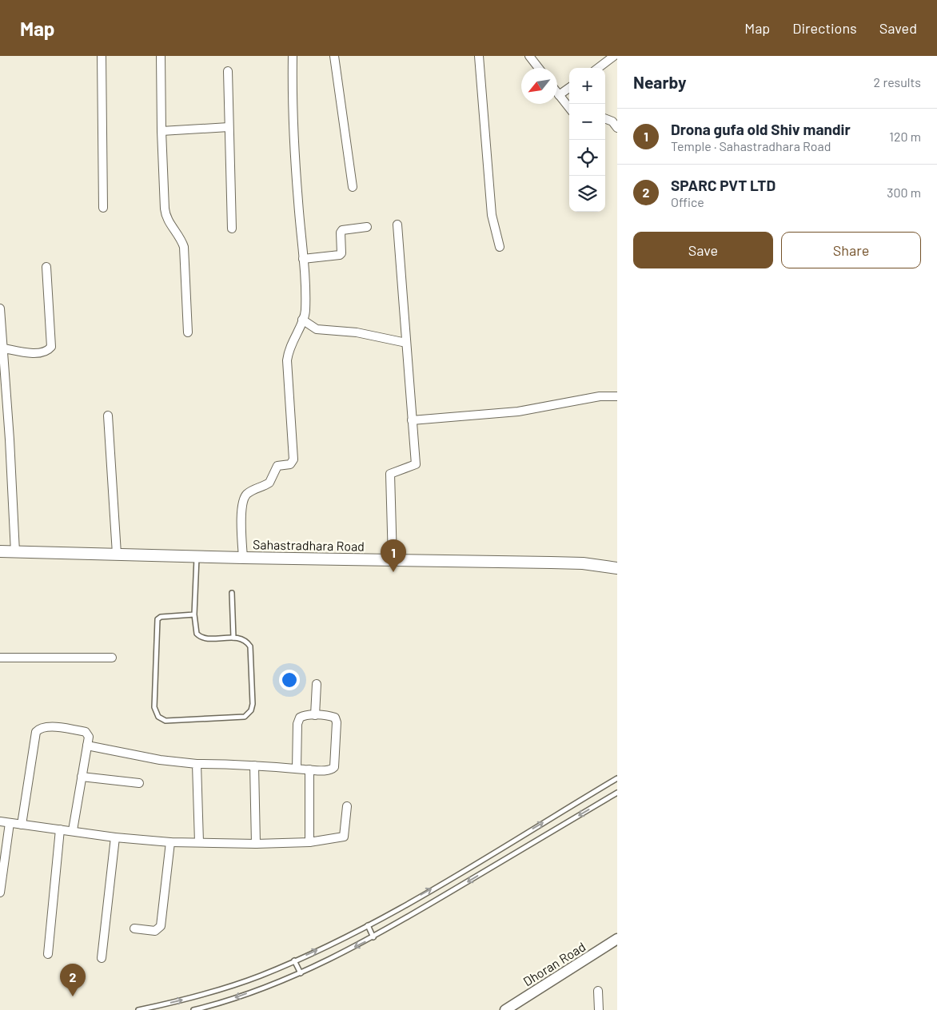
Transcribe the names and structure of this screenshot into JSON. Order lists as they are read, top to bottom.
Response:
{
  "streets": {
    "main road": ["Sahastradhara Road"],
    "street": ["Dhoran Road"]
  },
  "north": "bottom left",
  "page": {
    "header": "Map",
    "nav": ["Map", "Directions", "Saved"],
    "heading": ["Nearby", "2 results"],
    "map_buttons": ["+", "−"],
    "list": [
      {
        "mark": "1",
        "name": "Drona gufa old Shiv mandir",
        "note": "Temple · Sahastradhara Road",
        "value": "120 m"
      },
      {
        "mark": "2",
        "name": "SPARC PVT LTD",
        "note": "Office",
        "value": "300 m"
      }
    ],
    "buttons": ["Save", "Share"],
    "pins": ["1", "2"]
  }
}
